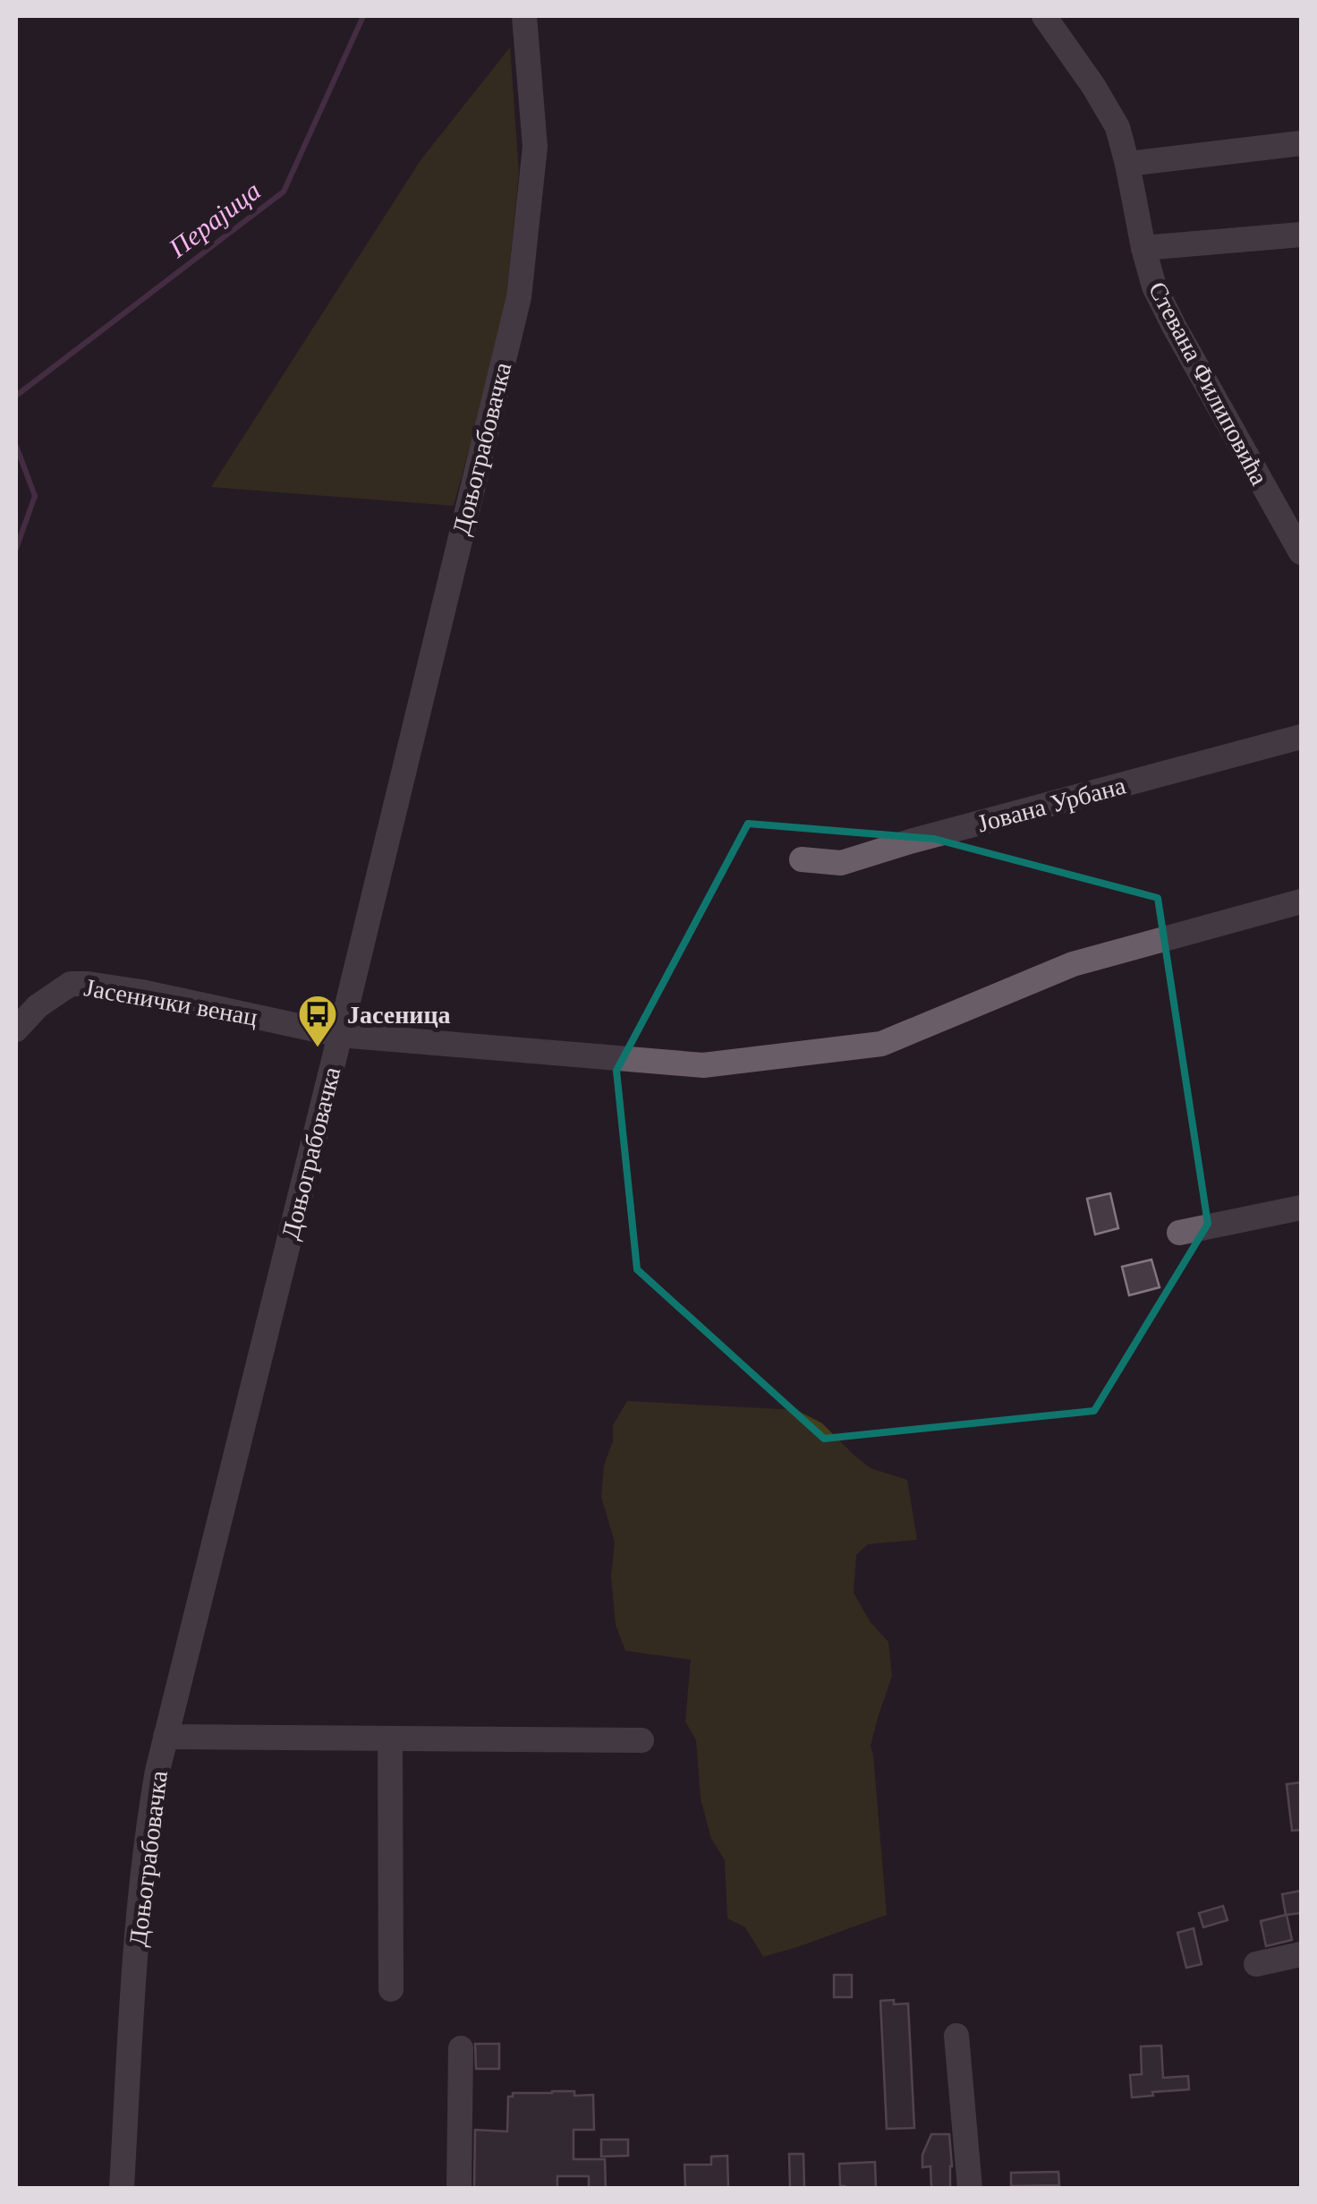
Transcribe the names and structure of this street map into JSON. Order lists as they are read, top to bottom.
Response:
{
  "streets": {
    "street": [
      "Стевана Филиповића",
      "Доњограбовачка",
      "Јована Урбана",
      "Јасенички венац"
    ]
  },
  "crossings": [
    ["Доњограбовачка", "Јасенички венац"]
  ],
  "water": ["Перајица"],
  "places": {
    "bus stop": ["Јасеница"]
  }
}
